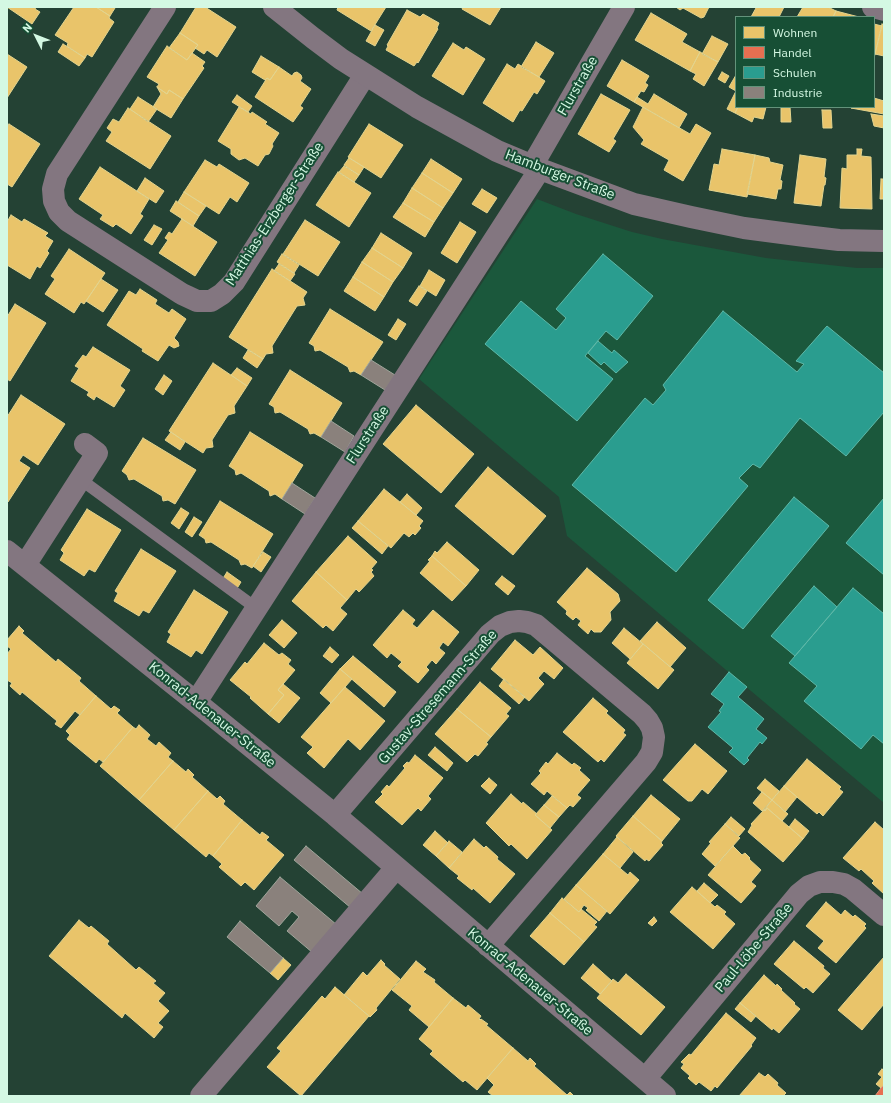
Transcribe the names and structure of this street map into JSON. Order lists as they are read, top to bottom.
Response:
{
  "streets": {
    "street": [
      "Flurstraße",
      "Hamburger Straße",
      "Matthias-Erzberger-Straße",
      "Gustav-Stresemann-Straße",
      "Konrad-Adenauer-Straße",
      "Paul-Löbe-Straße"
    ]
  },
  "crossings": [
    ["Flurstraße", "Hamburger Straße"],
    ["Flurstraße", "Konrad-Adenauer-Straße"],
    ["Hamburger Straße", "Matthias-Erzberger-Straße"],
    ["Gustav-Stresemann-Straße", "Konrad-Adenauer-Straße"],
    ["Konrad-Adenauer-Straße", "Paul-Löbe-Straße"]
  ],
  "legend": [
    "Wohnen",
    "Handel",
    "Schulen",
    "Industrie"
  ],
  "north": "top left"
}
